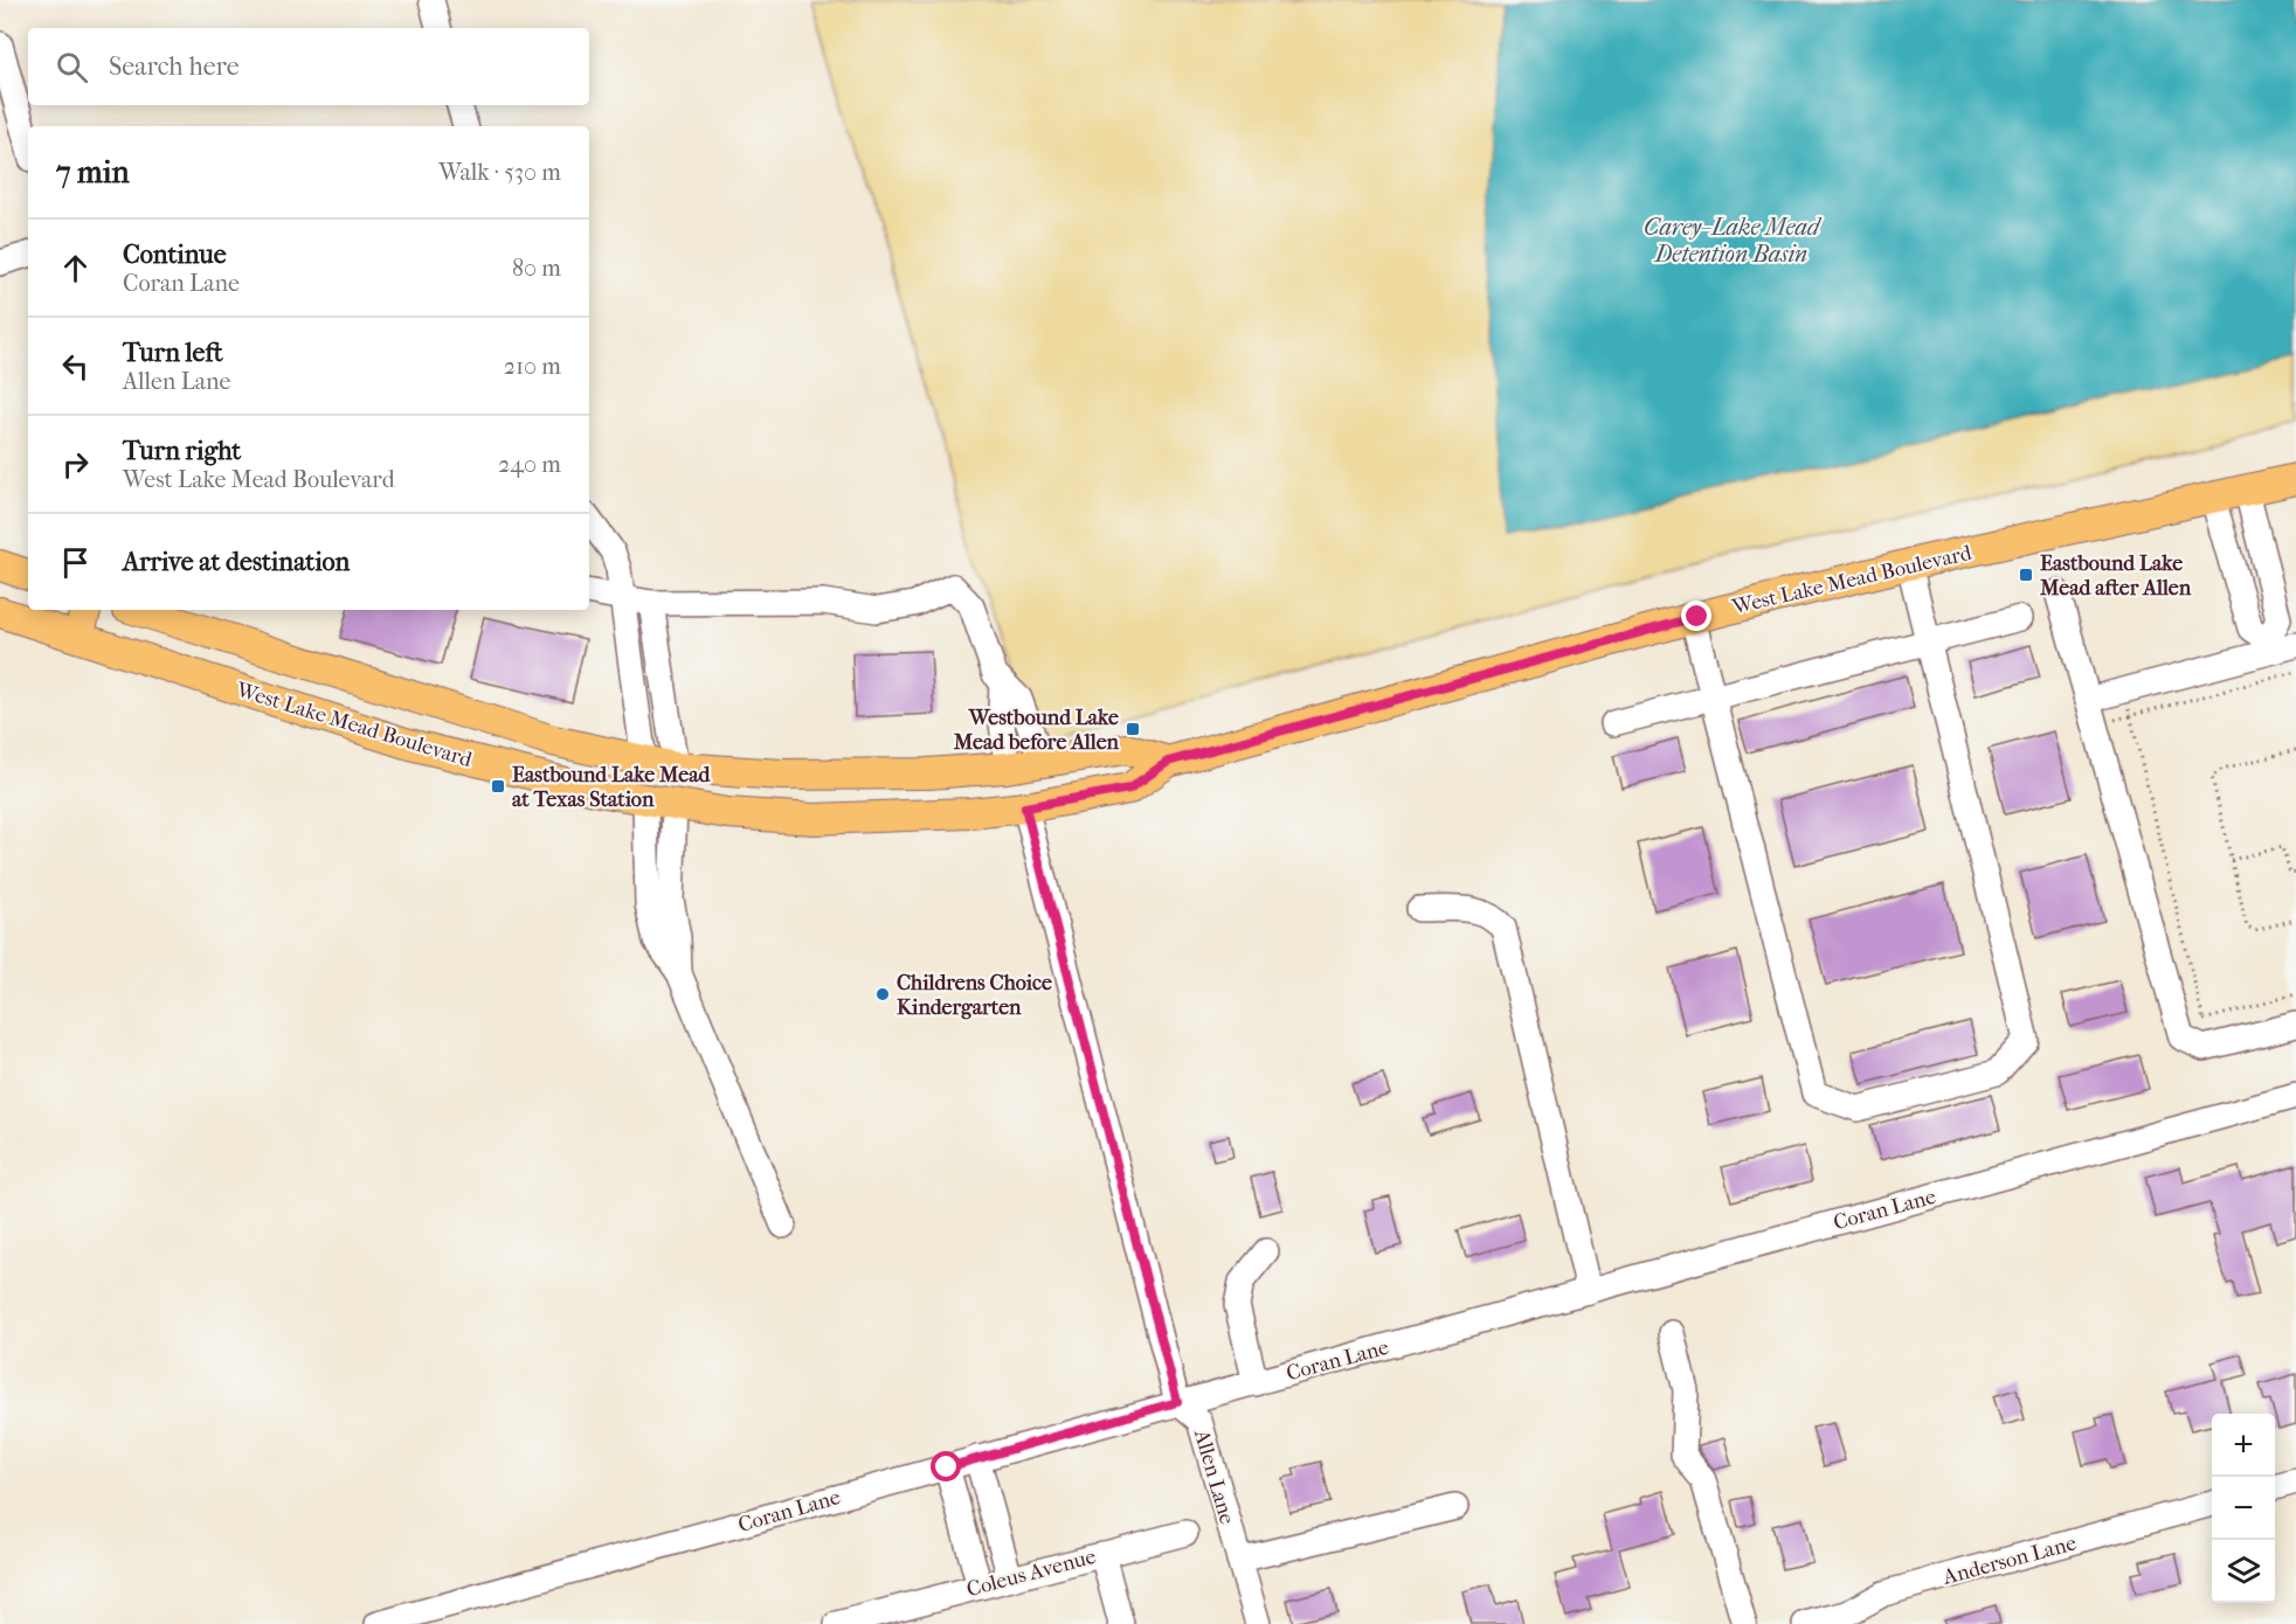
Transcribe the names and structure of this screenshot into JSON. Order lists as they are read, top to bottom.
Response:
{
  "streets": {
    "main road": ["West Lake Mead Boulevard"],
    "street": [
      "Coran Lane",
      "Allen Lane",
      "Anderson Lane",
      "Coleus Avenue"
    ]
  },
  "crossings": [
    ["West Lake Mead Boulevard", "Allen Lane"],
    ["Coran Lane", "Allen Lane"]
  ],
  "water": ["Carey–Lake Mead Detention Basin"],
  "places": {
    "transit": ["Eastbound Lake Mead after Allen", "Westbound Lake Mead before Allen", "Eastbound Lake Mead at Texas Station"],
    "other": ["Childrens Choice Kindergarten"]
  },
  "page": {
    "search": "Search here",
    "heading": ["7 min", "Walk · 530 m"],
    "list": [
      ["Continue", "Coran Lane", "80 m"],
      ["Turn left", "Allen Lane", "210 m"],
      ["Turn right", "West Lake Mead Boulevard", "240 m"],
      "Arrive at destination"
    ],
    "map_buttons": ["+", "−"]
  }
}
